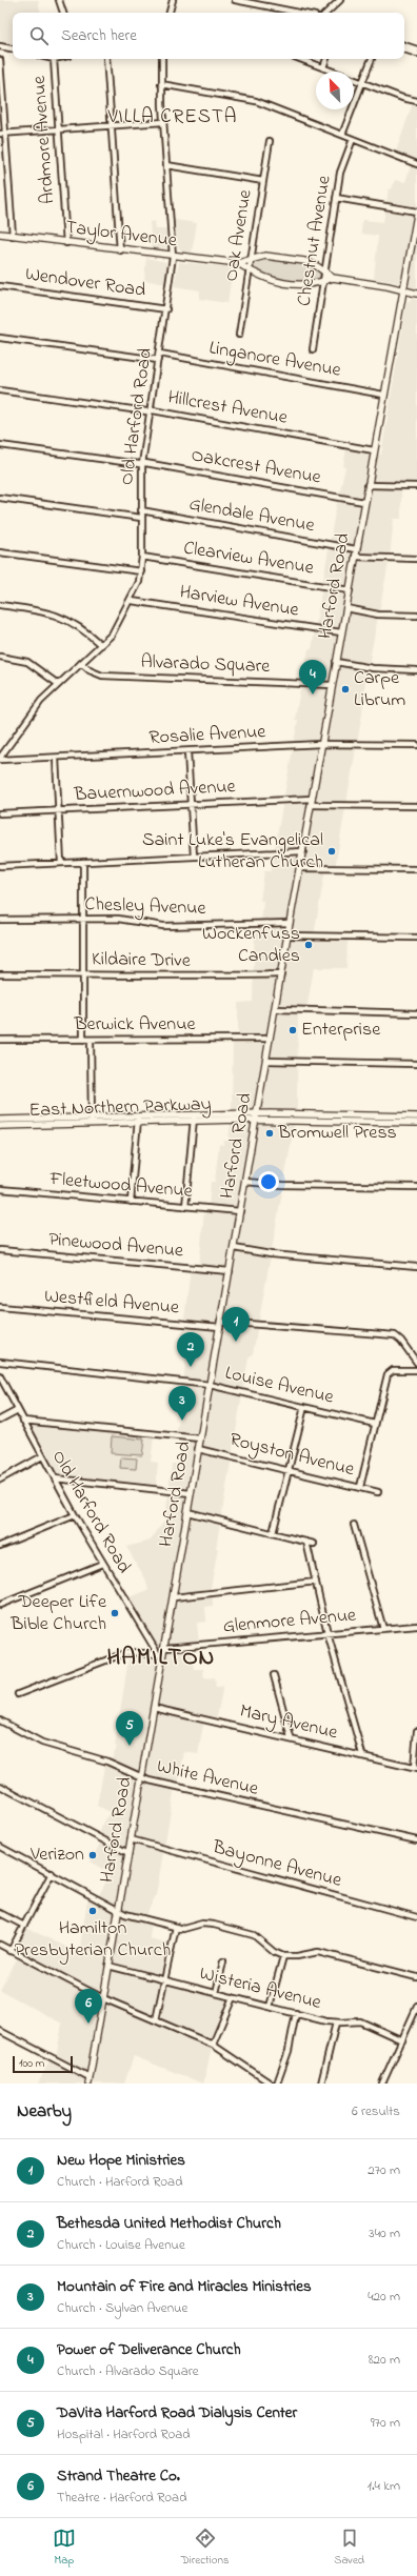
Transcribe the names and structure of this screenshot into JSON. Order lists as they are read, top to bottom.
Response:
{
  "streets": {
    "main road": ["Taylor Avenue", "Harford Road", "East Northern Parkway"],
    "street": [
      "Ardmore Avenue",
      "Oak Avenue",
      "Chestnut Avenue",
      "Wendover Road",
      "Linganore Avenue",
      "Hillcrest Avenue",
      "Old Harford Road",
      "Oakcrest Avenue",
      "Glendale Avenue",
      "Clearview Avenue",
      "Harview Avenue",
      "Alvarado Square",
      "Rosalie Avenue",
      "Bauernwood Avenue",
      "Chesley Avenue",
      "Kildaire Drive",
      "Berwick Avenue",
      "Fleetwood Avenue",
      "Pinewood Avenue",
      "Westfield Avenue",
      "Louise Avenue",
      "Royston Avenue",
      "Glenmore Avenue",
      "Mary Avenue",
      "White Avenue",
      "Bayonne Avenue",
      "Wisteria Avenue"
    ]
  },
  "crossings": [
    ["Ardmore Avenue", "Taylor Avenue"],
    ["Taylor Avenue", "Oak Avenue"],
    ["Taylor Avenue", "Chestnut Avenue"],
    ["Taylor Avenue", "Old Harford Road"],
    ["Taylor Avenue", "Harford Road"],
    ["Wendover Road", "Old Harford Road"],
    ["Linganore Avenue", "Old Harford Road"],
    ["Linganore Avenue", "Harford Road"],
    ["Hillcrest Avenue", "Old Harford Road"],
    ["Hillcrest Avenue", "Harford Road"],
    ["Old Harford Road", "Oakcrest Avenue"],
    ["Old Harford Road", "Glendale Avenue"],
    ["Old Harford Road", "Clearview Avenue"],
    ["Old Harford Road", "Harford Road"],
    ["Old Harford Road", "Harview Avenue"],
    ["Old Harford Road", "Alvarado Square"],
    ["Old Harford Road", "Rosalie Avenue"],
    ["Oakcrest Avenue", "Harford Road"],
    ["Glendale Avenue", "Harford Road"],
    ["Clearview Avenue", "Harford Road"],
    ["Harford Road", "Harview Avenue"],
    ["Harford Road", "Alvarado Square"],
    ["Harford Road", "Rosalie Avenue"],
    ["Harford Road", "Bauernwood Avenue"],
    ["Harford Road", "Chesley Avenue"],
    ["Harford Road", "Kildaire Drive"],
    ["Harford Road", "Berwick Avenue"],
    ["Harford Road", "East Northern Parkway"],
    ["Harford Road", "Fleetwood Avenue"],
    ["Harford Road", "Pinewood Avenue"],
    ["Harford Road", "Westfield Avenue"],
    ["Harford Road", "Louise Avenue"],
    ["Harford Road", "Royston Avenue"],
    ["Harford Road", "Glenmore Avenue"],
    ["Harford Road", "Mary Avenue"],
    ["Harford Road", "White Avenue"],
    ["Harford Road", "Bayonne Avenue"],
    ["Harford Road", "Wisteria Avenue"]
  ],
  "districts": ["VILLA CRESTA", "HAMILTON"],
  "places": [
    "Carpe Librum",
    "Saint Luke's Evangelical Lutheran Church",
    "Wockenfuss Candies",
    "Enterprise",
    "Bromwell Press",
    "Deeper Life Bible Church",
    "Verizon",
    "Hamilton Presbyterian Church"
  ],
  "scale_bar": "100 m",
  "north": "top left",
  "page": {
    "search": "Search here",
    "pins": [
      "4",
      "1",
      "2",
      "3",
      "5",
      "6"
    ],
    "scale": "100 m",
    "heading": ["Nearby", "6 results"],
    "list": [
      {
        "mark": "1",
        "name": "New Hope Ministries",
        "note": "Church · Harford Road",
        "value": "270 m"
      },
      {
        "mark": "2",
        "name": "Bethesda United Methodist Church",
        "note": "Church · Louise Avenue",
        "value": "340 m"
      },
      {
        "mark": "3",
        "name": "Mountain of Fire and Miracles Ministries",
        "note": "Church · Sylvan Avenue",
        "value": "420 m"
      },
      {
        "mark": "4",
        "name": "Power of Deliverance Church",
        "note": "Church · Alvarado Square",
        "value": "820 m"
      },
      {
        "mark": "5",
        "name": "DaVita Harford Road Dialysis Center",
        "note": "Hospital · Harford Road",
        "value": "970 m"
      },
      {
        "mark": "6",
        "name": "Strand Theatre Co.",
        "note": "Theatre · Harford Road",
        "value": "1.4 km"
      }
    ],
    "nav": ["Map", "Directions", "Saved"]
  }
}
